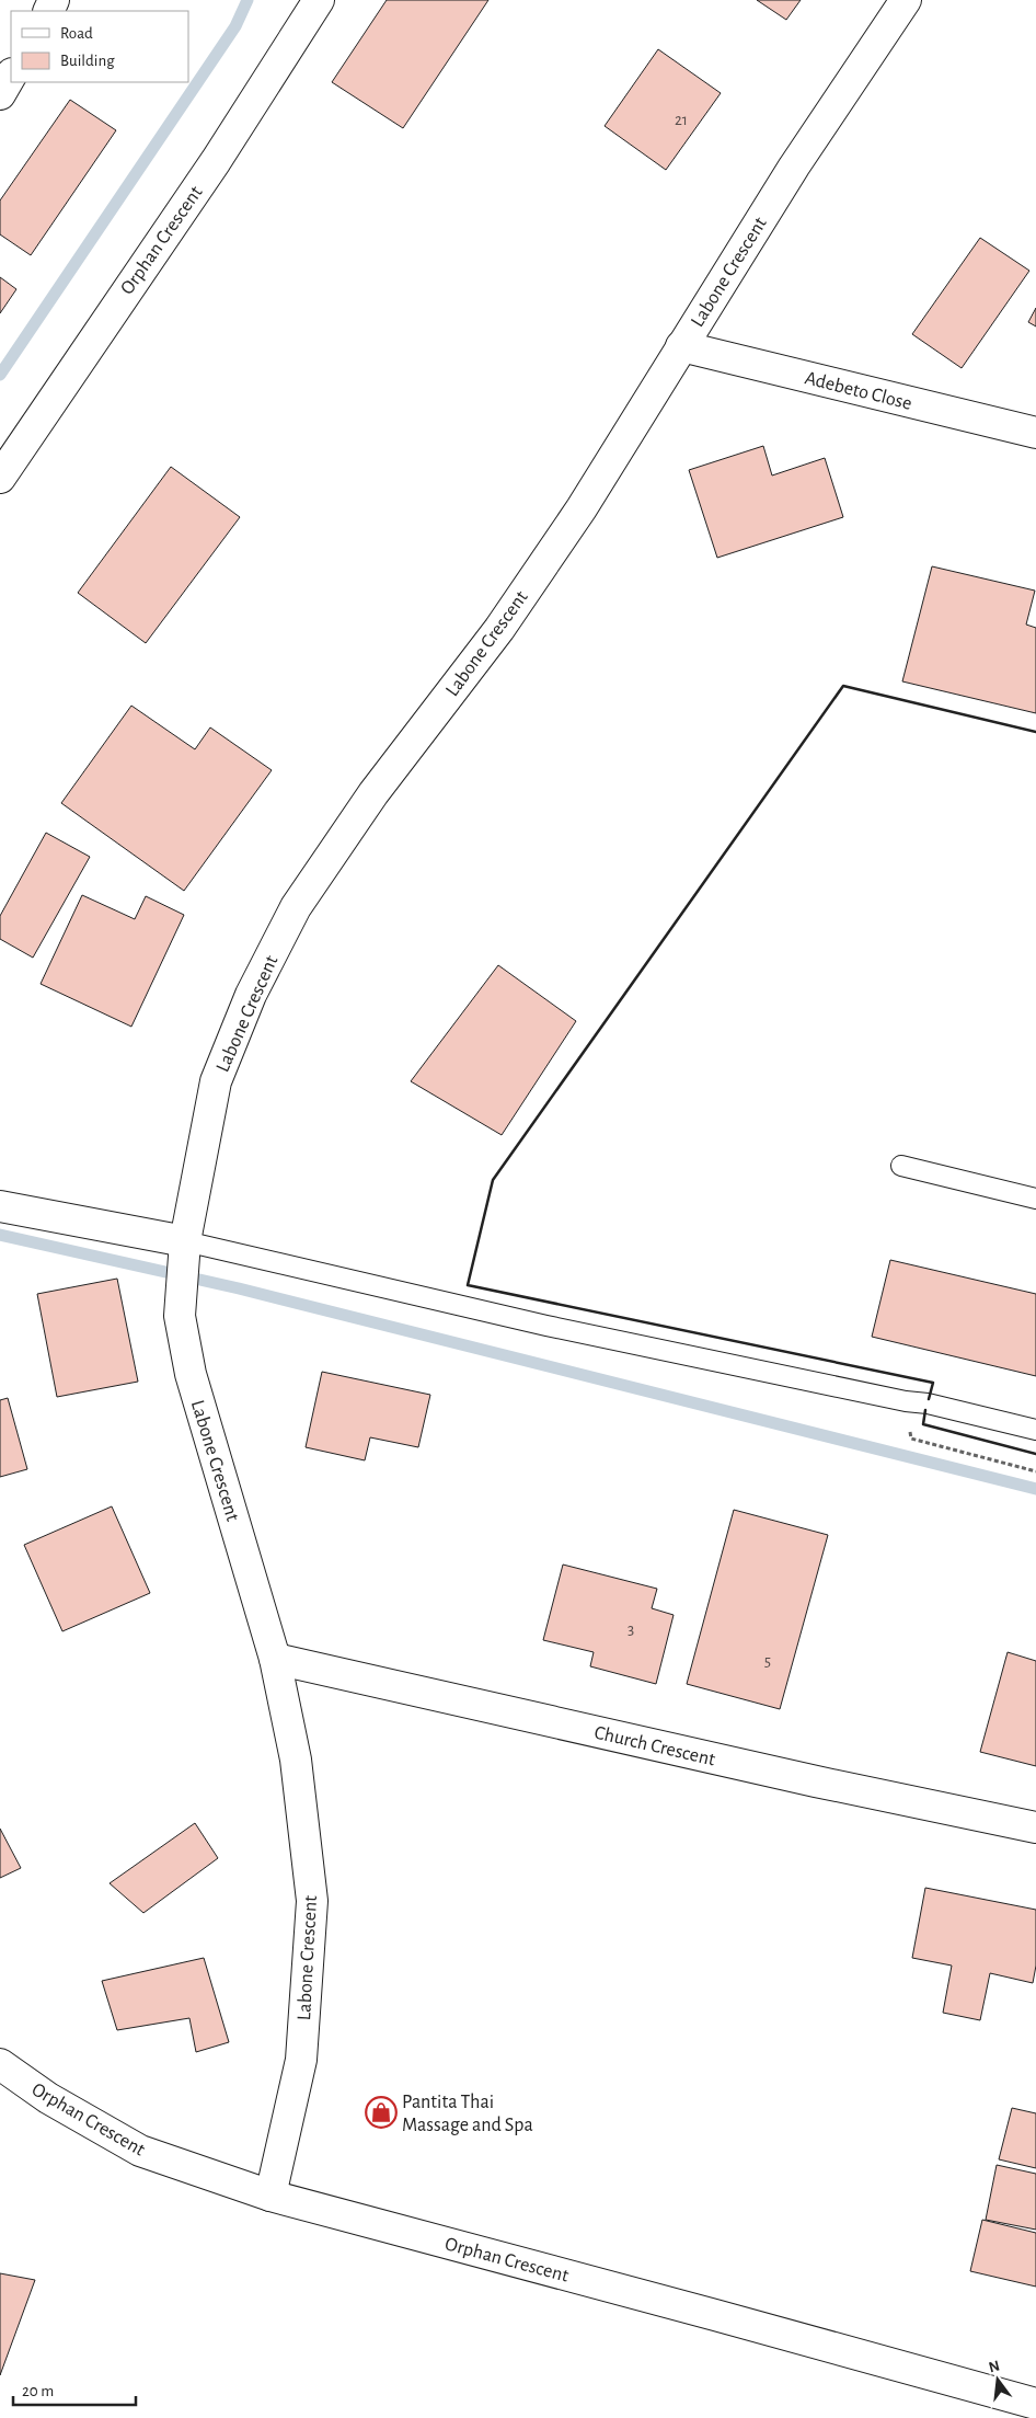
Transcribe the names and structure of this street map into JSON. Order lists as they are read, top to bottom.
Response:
{
  "streets": {
    "street": [
      "Orphan Crescent",
      "Labone Crescent",
      "Adebeto Close",
      "Church Crescent"
    ]
  },
  "crossings": [
    ["Orphan Crescent", "Labone Crescent"],
    ["Labone Crescent", "Adebeto Close"],
    ["Labone Crescent", "Church Crescent"]
  ],
  "places": {
    "shop": ["Pantita Thai Massage and Spa"]
  },
  "house_numbers": ["21", "3", "5"],
  "legend": ["Road", "Building"],
  "scale_bar": "20 m",
  "north": "top"
}
